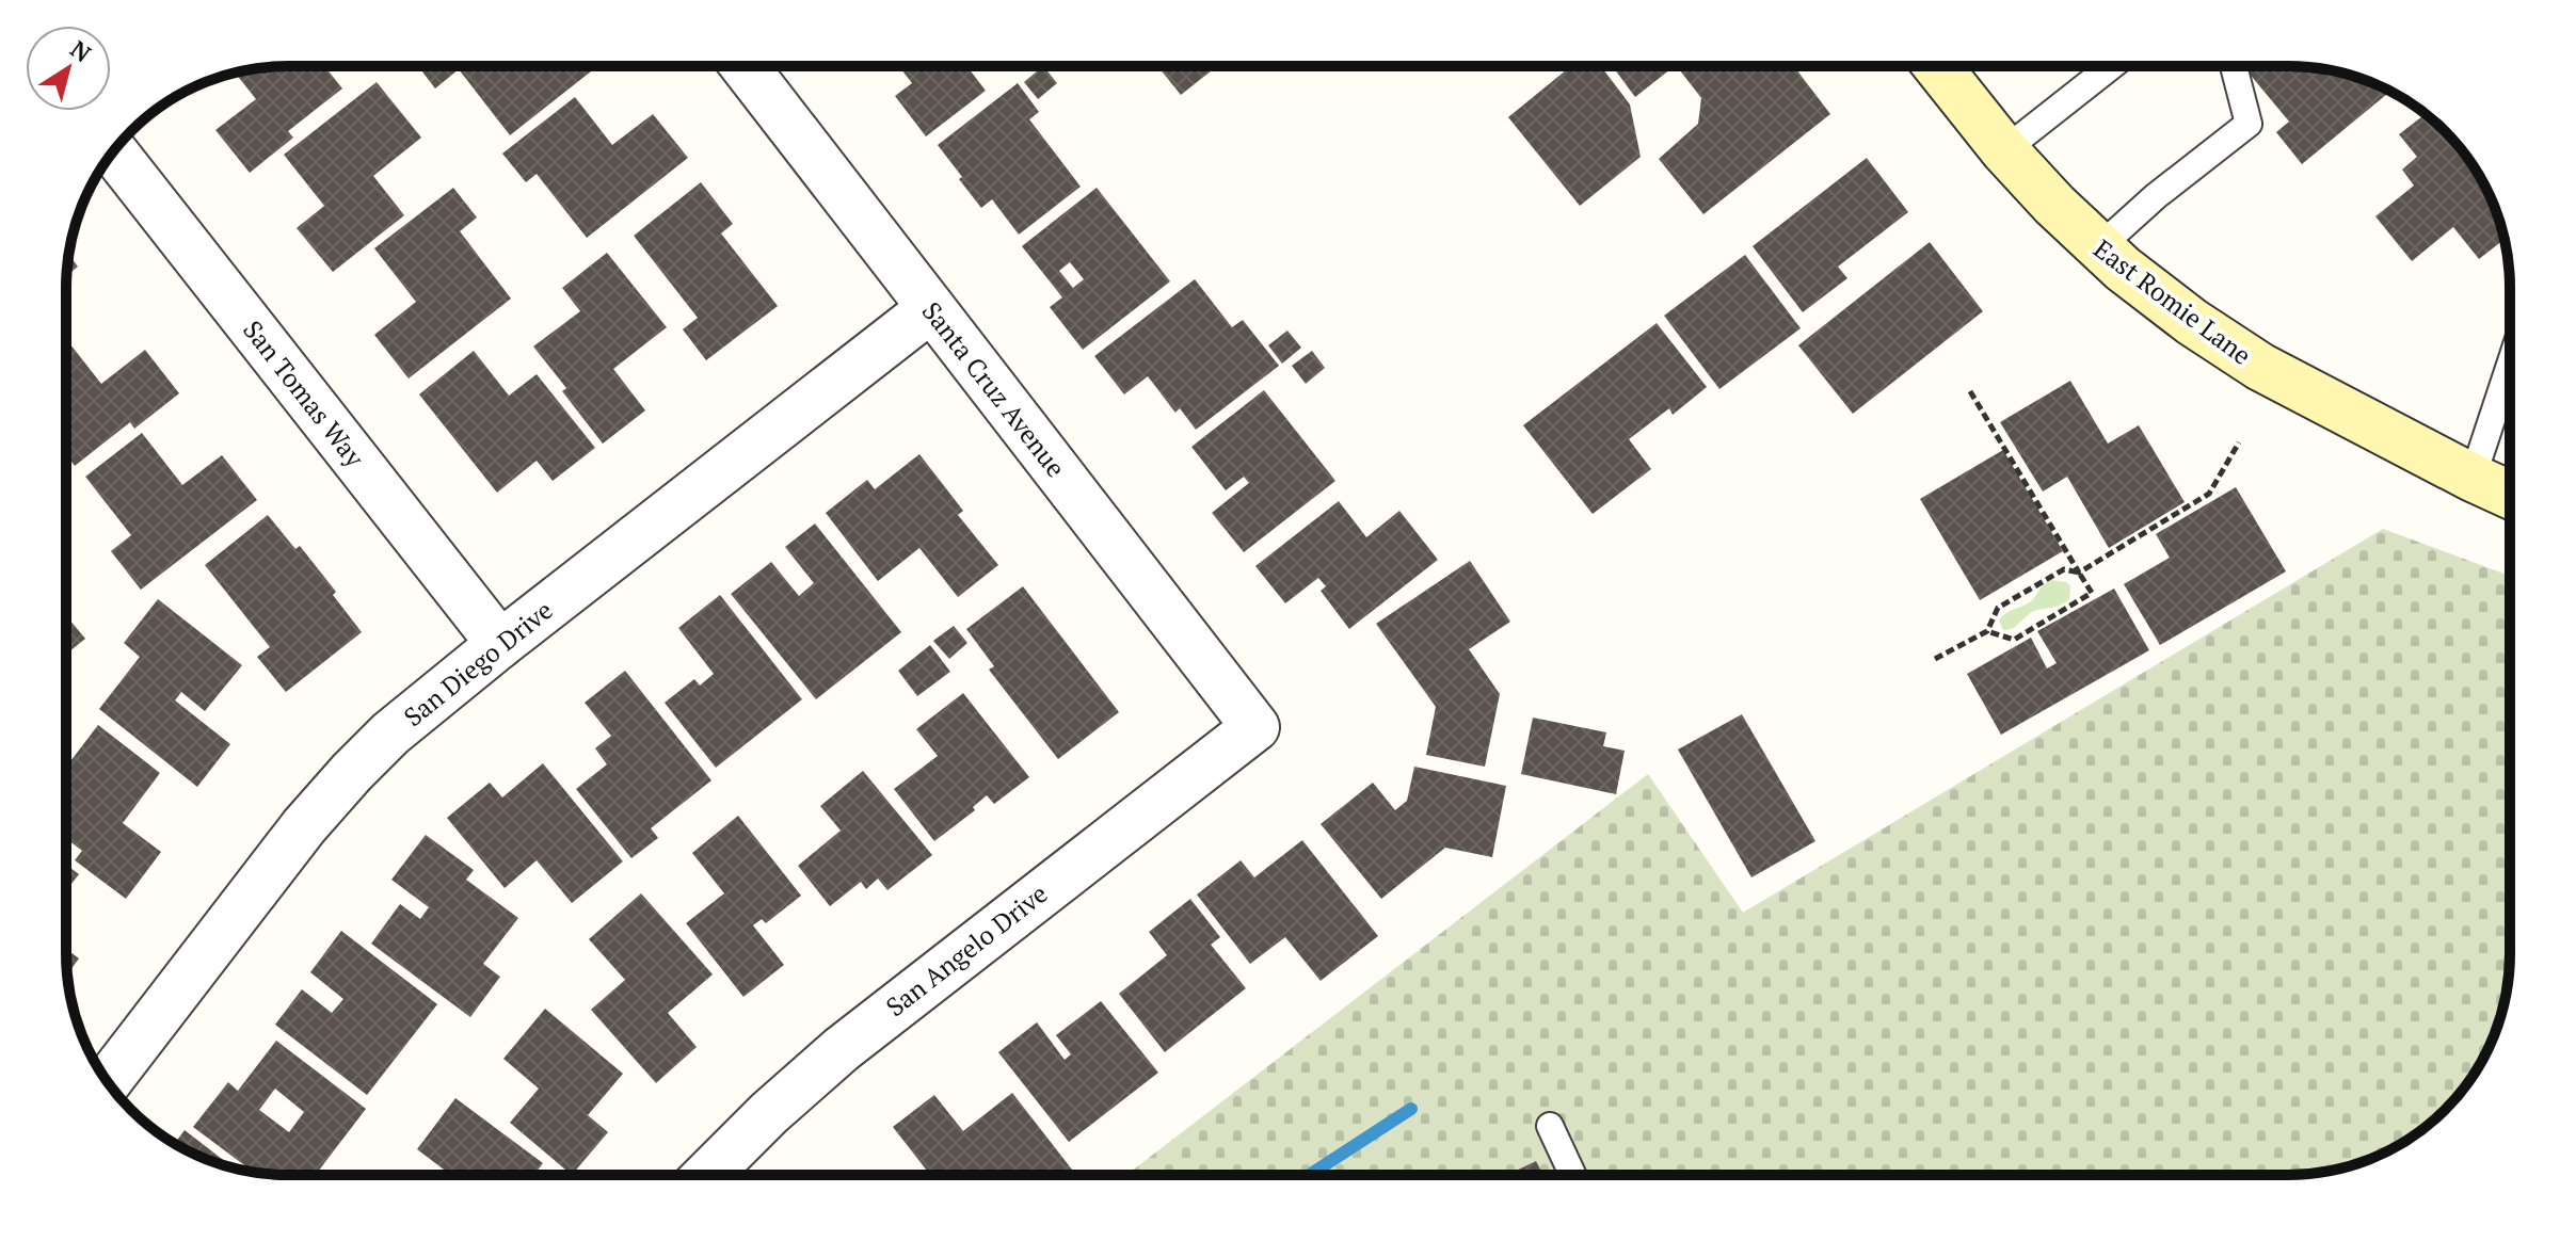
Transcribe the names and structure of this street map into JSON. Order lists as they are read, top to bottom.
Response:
{
  "streets": {
    "main road": ["East Romie Lane"],
    "street": [
      "Santa Cruz Avenue",
      "San Tomas Way",
      "San Diego Drive",
      "San Angelo Drive"
    ]
  },
  "crossings": [
    ["Santa Cruz Avenue", "San Diego Drive"],
    ["Santa Cruz Avenue", "San Angelo Drive"],
    ["San Tomas Way", "San Diego Drive"]
  ],
  "north": "top right"
}
